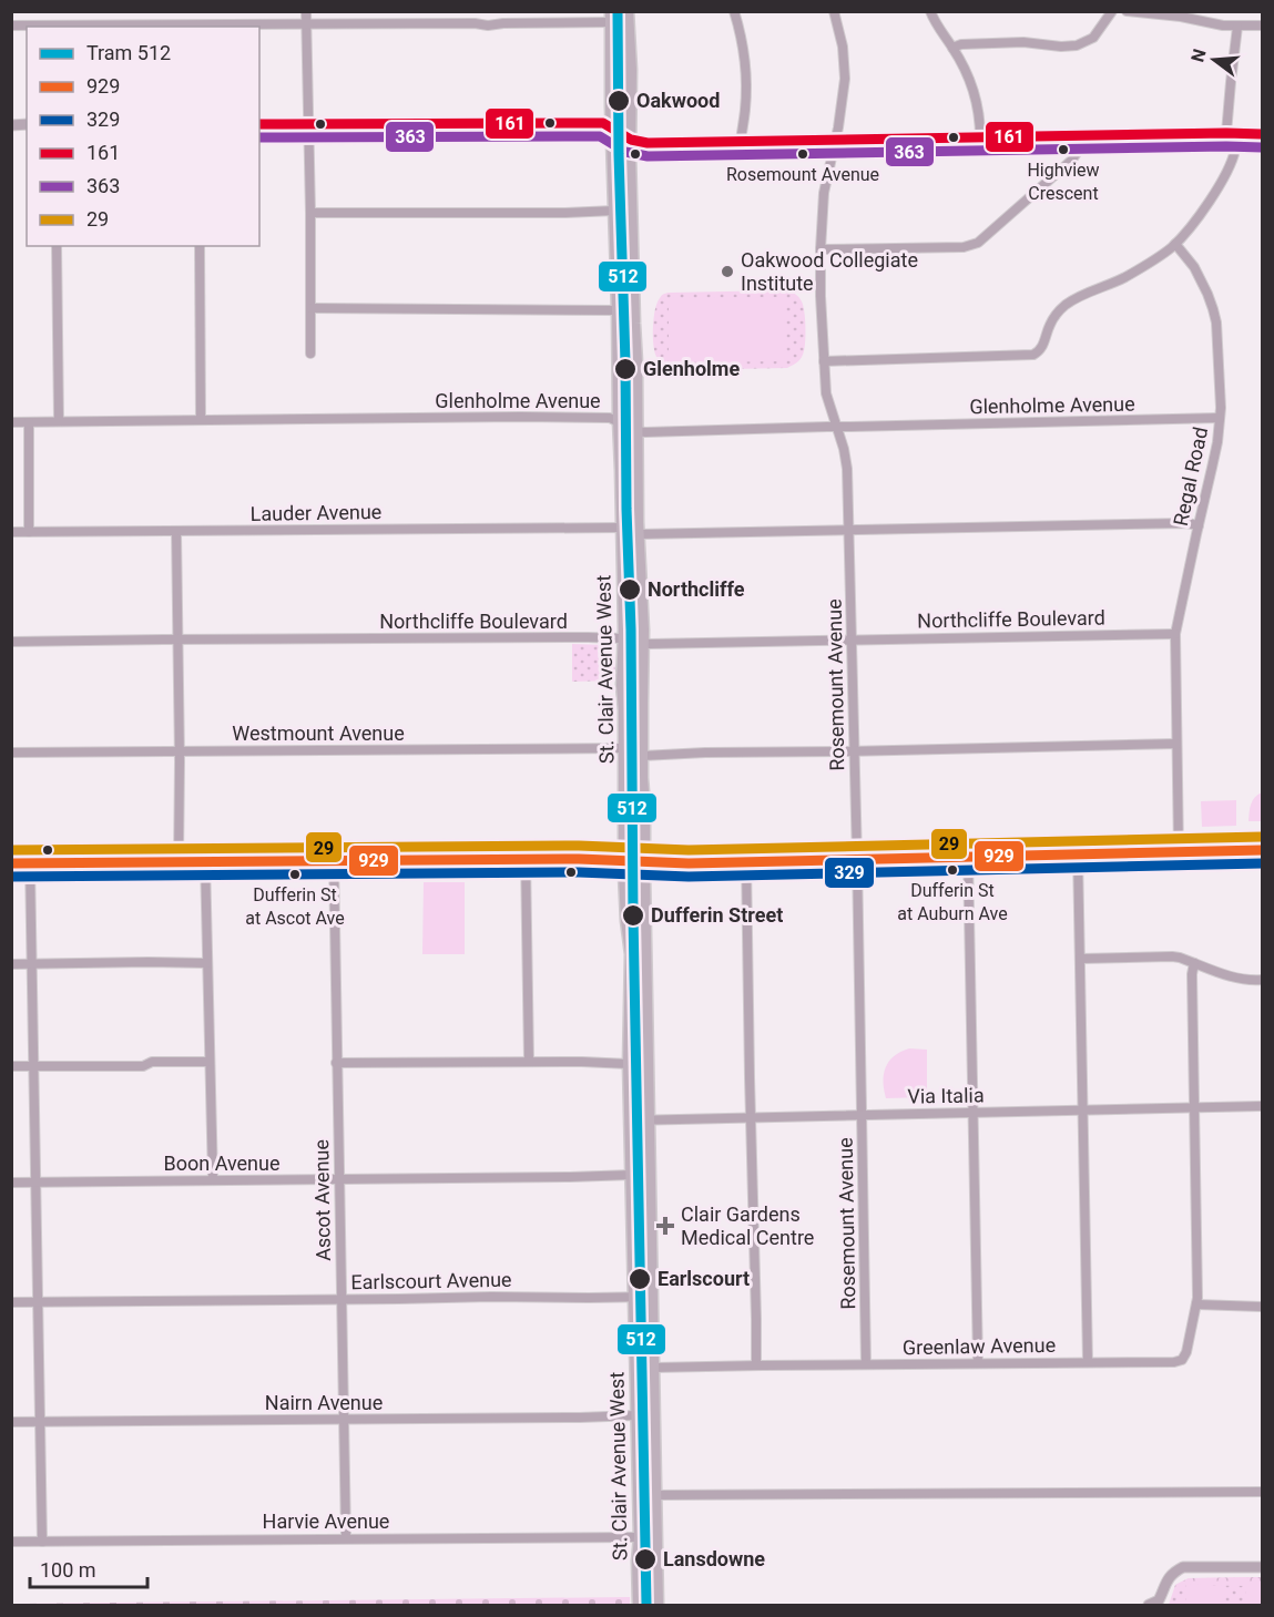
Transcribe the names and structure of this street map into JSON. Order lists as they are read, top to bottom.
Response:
{
  "streets": {
    "main road": ["St. Clair Avenue West"],
    "street": [
      "Glenholme Avenue",
      "Regal Road",
      "Lauder Avenue",
      "Northcliffe Boulevard",
      "Rosemount Avenue",
      "Westmount Avenue",
      "Via Italia",
      "Boon Avenue",
      "Ascot Avenue",
      "Earlscourt Avenue",
      "Greenlaw Avenue",
      "Nairn Avenue",
      "Harvie Avenue"
    ]
  },
  "crossings": [
    ["Glenholme Avenue", "Regal Road"],
    ["Glenholme Avenue", "St. Clair Avenue West"],
    ["Glenholme Avenue", "Rosemount Avenue"],
    ["Regal Road", "Northcliffe Boulevard"],
    ["Lauder Avenue", "St. Clair Avenue West"],
    ["Northcliffe Boulevard", "St. Clair Avenue West"],
    ["Northcliffe Boulevard", "Rosemount Avenue"],
    ["St. Clair Avenue West", "Westmount Avenue"],
    ["St. Clair Avenue West", "Via Italia"],
    ["St. Clair Avenue West", "Boon Avenue"],
    ["St. Clair Avenue West", "Earlscourt Avenue"],
    ["St. Clair Avenue West", "Greenlaw Avenue"],
    ["St. Clair Avenue West", "Nairn Avenue"],
    ["St. Clair Avenue West", "Harvie Avenue"],
    ["Rosemount Avenue", "Via Italia"],
    ["Rosemount Avenue", "Greenlaw Avenue"],
    ["Boon Avenue", "Ascot Avenue"],
    ["Ascot Avenue", "Earlscourt Avenue"],
    ["Ascot Avenue", "Nairn Avenue"],
    ["Ascot Avenue", "Harvie Avenue"]
  ],
  "places": {
    "other": [
      "Oakwood",
      "Highview Crescent",
      "Rosemount Avenue",
      "Oakwood Collegiate Institute",
      "Glenholme",
      "Northcliffe",
      "Dufferin St at Auburn Ave",
      "Dufferin St at Ascot Ave",
      "Dufferin Street",
      "Earlscourt",
      "Lansdowne"
    ],
    "health": ["Clair Gardens Medical Centre"]
  },
  "lines": [
    "tram line 512",
    "transit line 161",
    "transit line 363",
    "transit line 29",
    "transit line 929",
    "transit line 329"
  ],
  "legend": [
    "Tram 512",
    "929",
    "329",
    "161",
    "363",
    "29"
  ],
  "scale_bar": "100 m",
  "north": "left"
}
